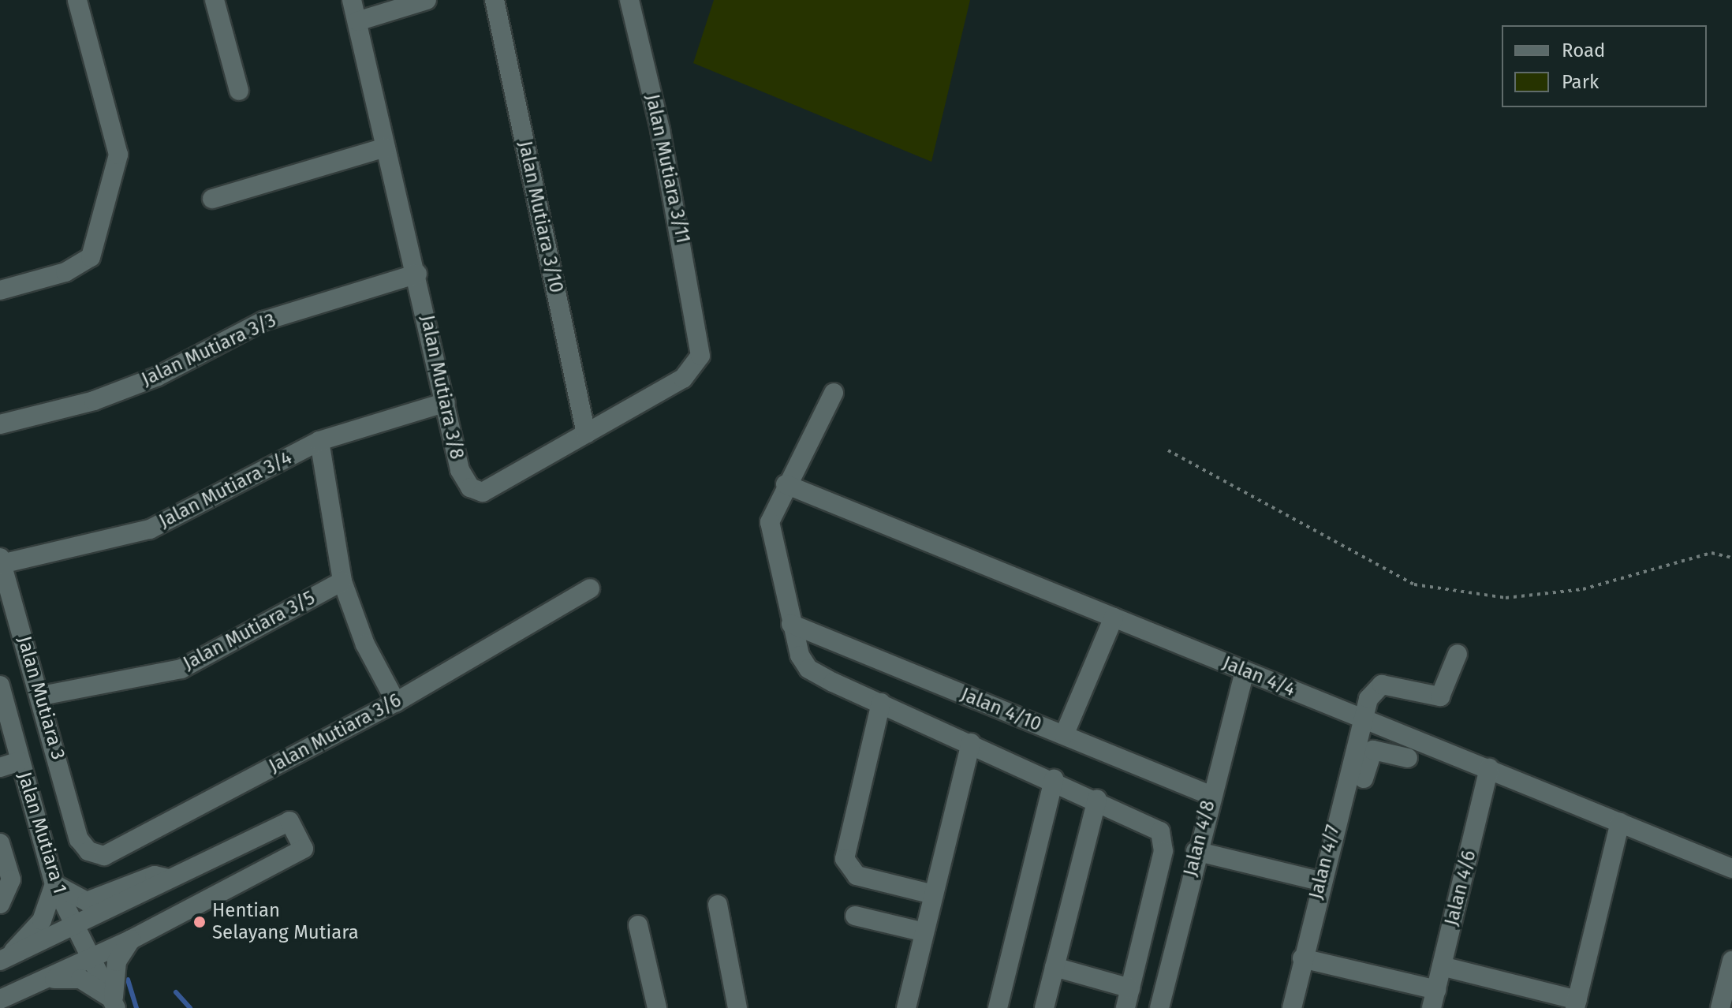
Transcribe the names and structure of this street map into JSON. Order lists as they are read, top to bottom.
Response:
{
  "streets": {
    "street": [
      "Jalan Mutiara 3/11",
      "Jalan Mutiara 3/10",
      "Jalan Mutiara 3/3",
      "Jalan Mutiara 3/8",
      "Jalan Mutiara 3/4",
      "Jalan Mutiara 3/5",
      "Jalan 4/4",
      "Jalan Mutiara 3",
      "Jalan 4/10",
      "Jalan Mutiara 3/6",
      "Jalan Mutiara 1",
      "Jalan 4/8",
      "Jalan 4/7",
      "Jalan 4/6"
    ]
  },
  "crossings": [
    ["Jalan Mutiara 3/11", "Jalan Mutiara 3/8"],
    ["Jalan Mutiara 3/10", "Jalan Mutiara 3/8"],
    ["Jalan Mutiara 3/3", "Jalan Mutiara 3/8"],
    ["Jalan Mutiara 3/8", "Jalan Mutiara 3/4"],
    ["Jalan Mutiara 3/4", "Jalan Mutiara 3"],
    ["Jalan Mutiara 3/5", "Jalan Mutiara 3"],
    ["Jalan 4/4", "Jalan 4/8"],
    ["Jalan 4/4", "Jalan 4/7"],
    ["Jalan 4/4", "Jalan 4/6"],
    ["Jalan Mutiara 3", "Jalan Mutiara 3/6"],
    ["Jalan 4/10", "Jalan 4/8"]
  ],
  "places": ["Hentian Selayang Mutiara"],
  "legend": ["Road", "Park"]
}
